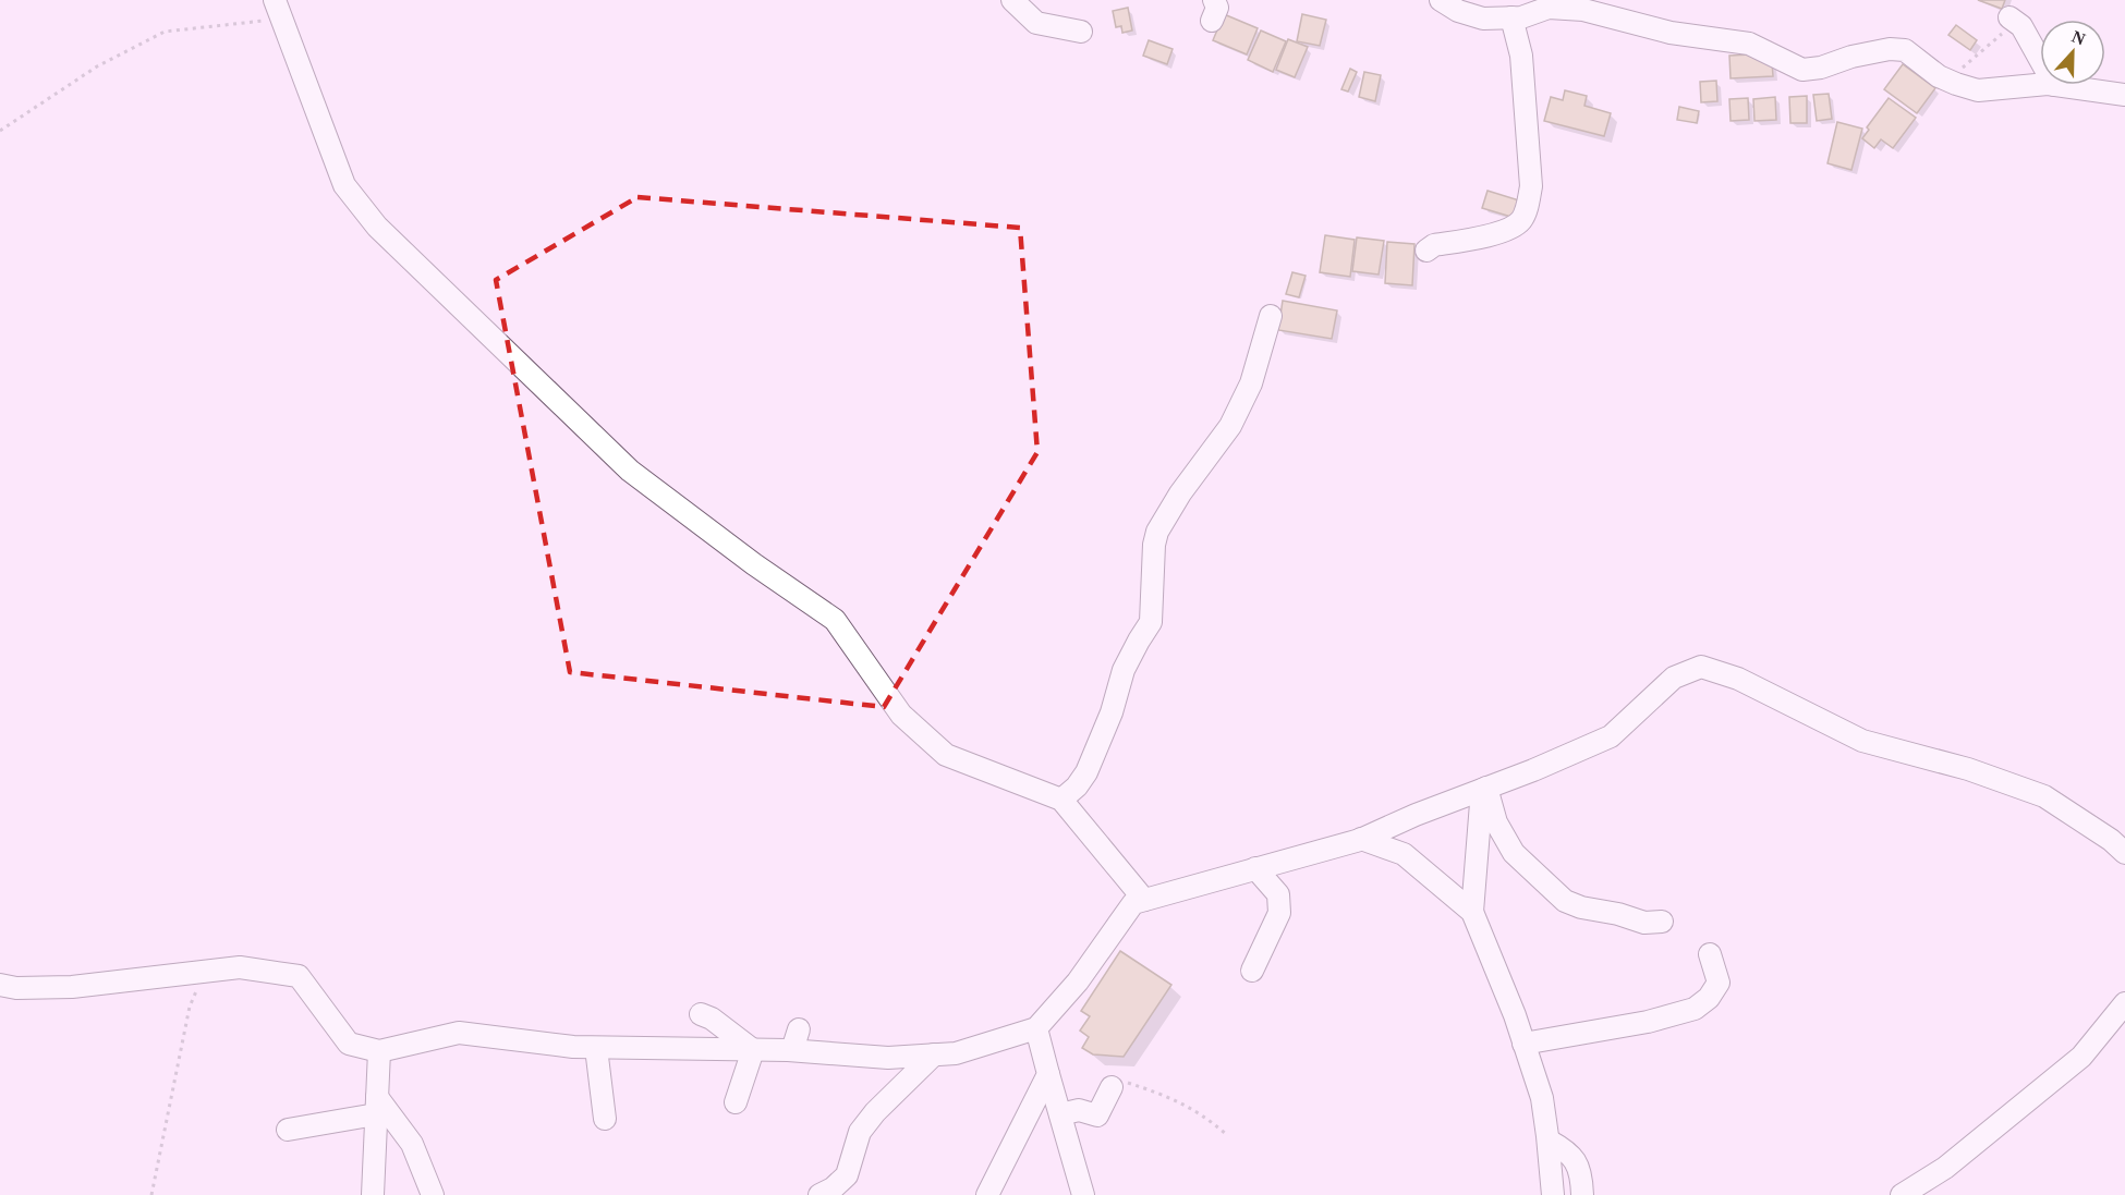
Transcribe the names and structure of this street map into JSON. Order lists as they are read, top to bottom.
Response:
{
  "north": "top"
}
